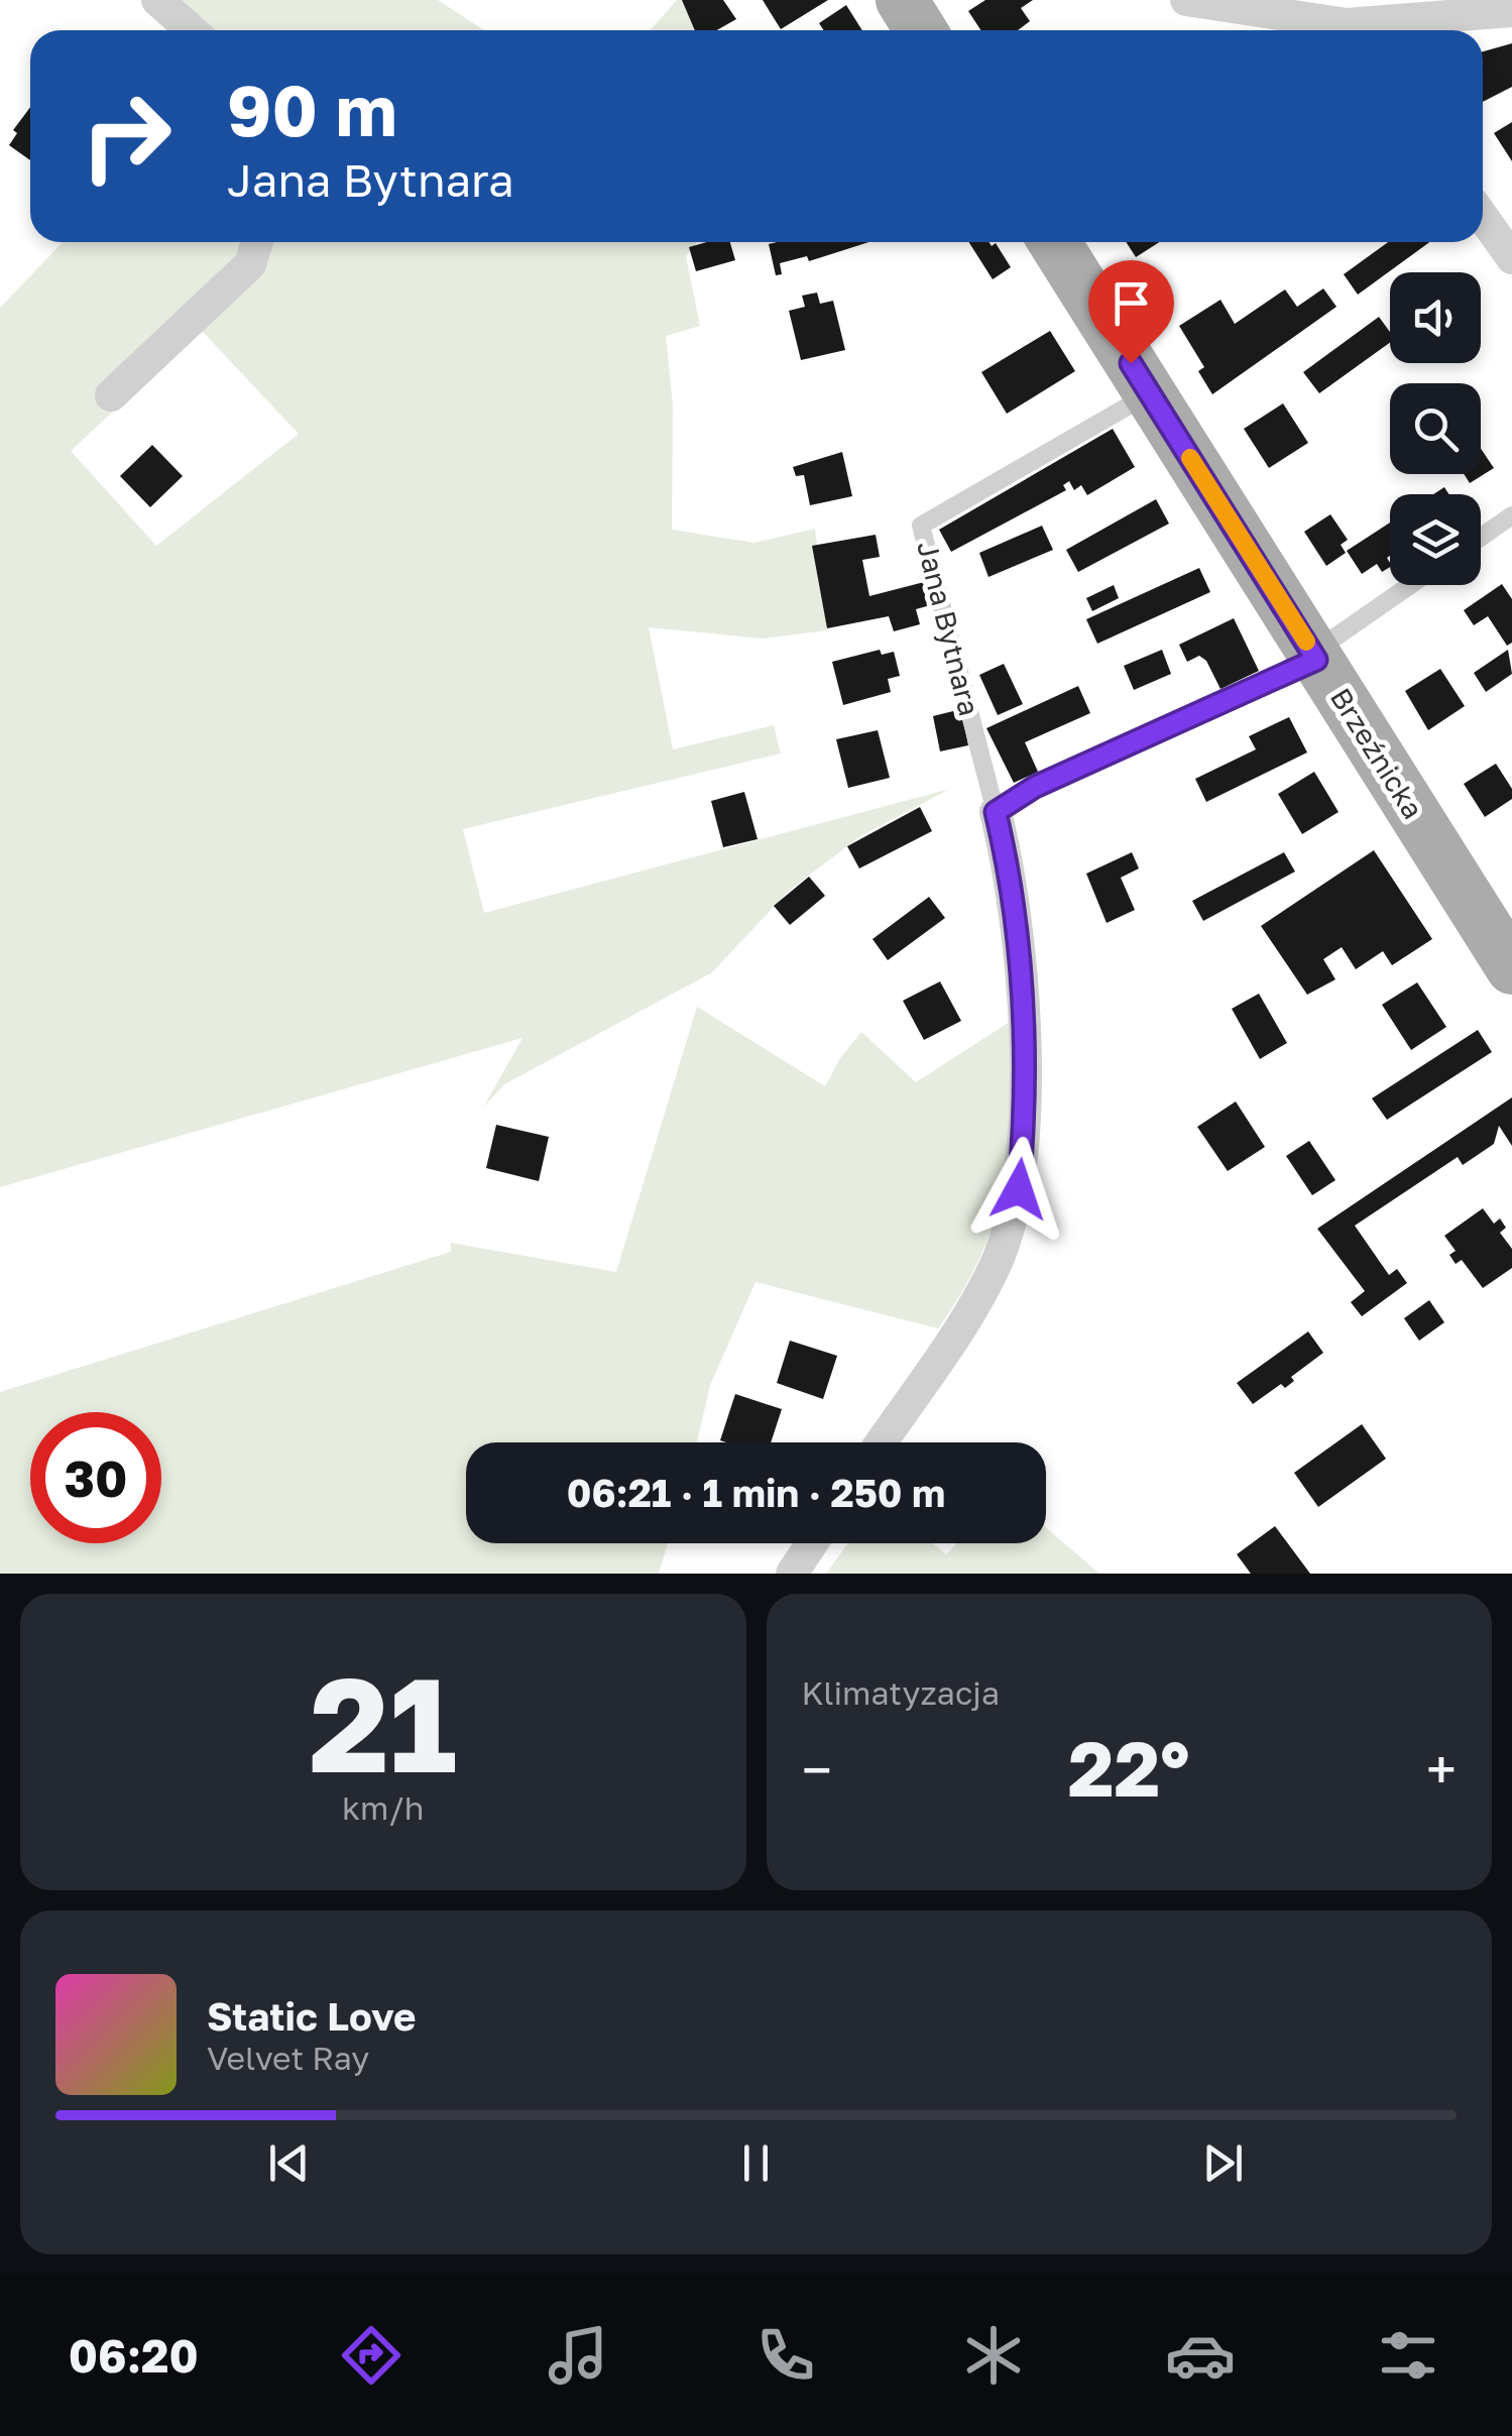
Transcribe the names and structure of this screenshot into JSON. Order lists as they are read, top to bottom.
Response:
{
  "streets": {
    "main road": ["Brzeźnicka"],
    "street": ["Jana Bytnara"]
  },
  "crossings": [
    ["Jana Bytnara", "Brzeźnicka"]
  ],
  "page": {
    "turn": ["90 m", "Jana Bytnara"],
    "limit": "30",
    "trip": "06:21 · 1 min · 250 m",
    "tile": [
      ["21", "km/h"],
      "Klimatyzacja"
    ],
    "heat": ["−", "22°", "+"],
    "song": ["Static Love", "Velvet Ray"],
    "tabs": "06:20"
  }
}
